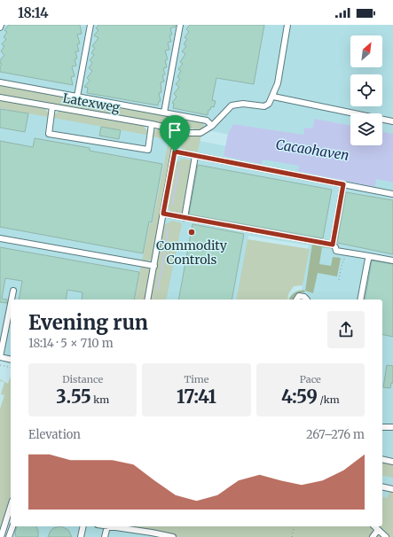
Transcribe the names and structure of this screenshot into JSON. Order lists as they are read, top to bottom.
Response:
{
  "streets": {
    "street": ["Latexweg"]
  },
  "water": ["Cacaohaven"],
  "places": ["Commodity Controls"],
  "north": "top right",
  "page": {
    "status": "18:14",
    "heading": ["Evening run", "18:14 · 5 × 710 m"],
    "stats": [
      ["Distance", "3.55 km"],
      ["Time", "17:41"],
      ["Pace", "4:59 /km"]
    ],
    "chart": ["Elevation", "267–276 m"]
  }
}
